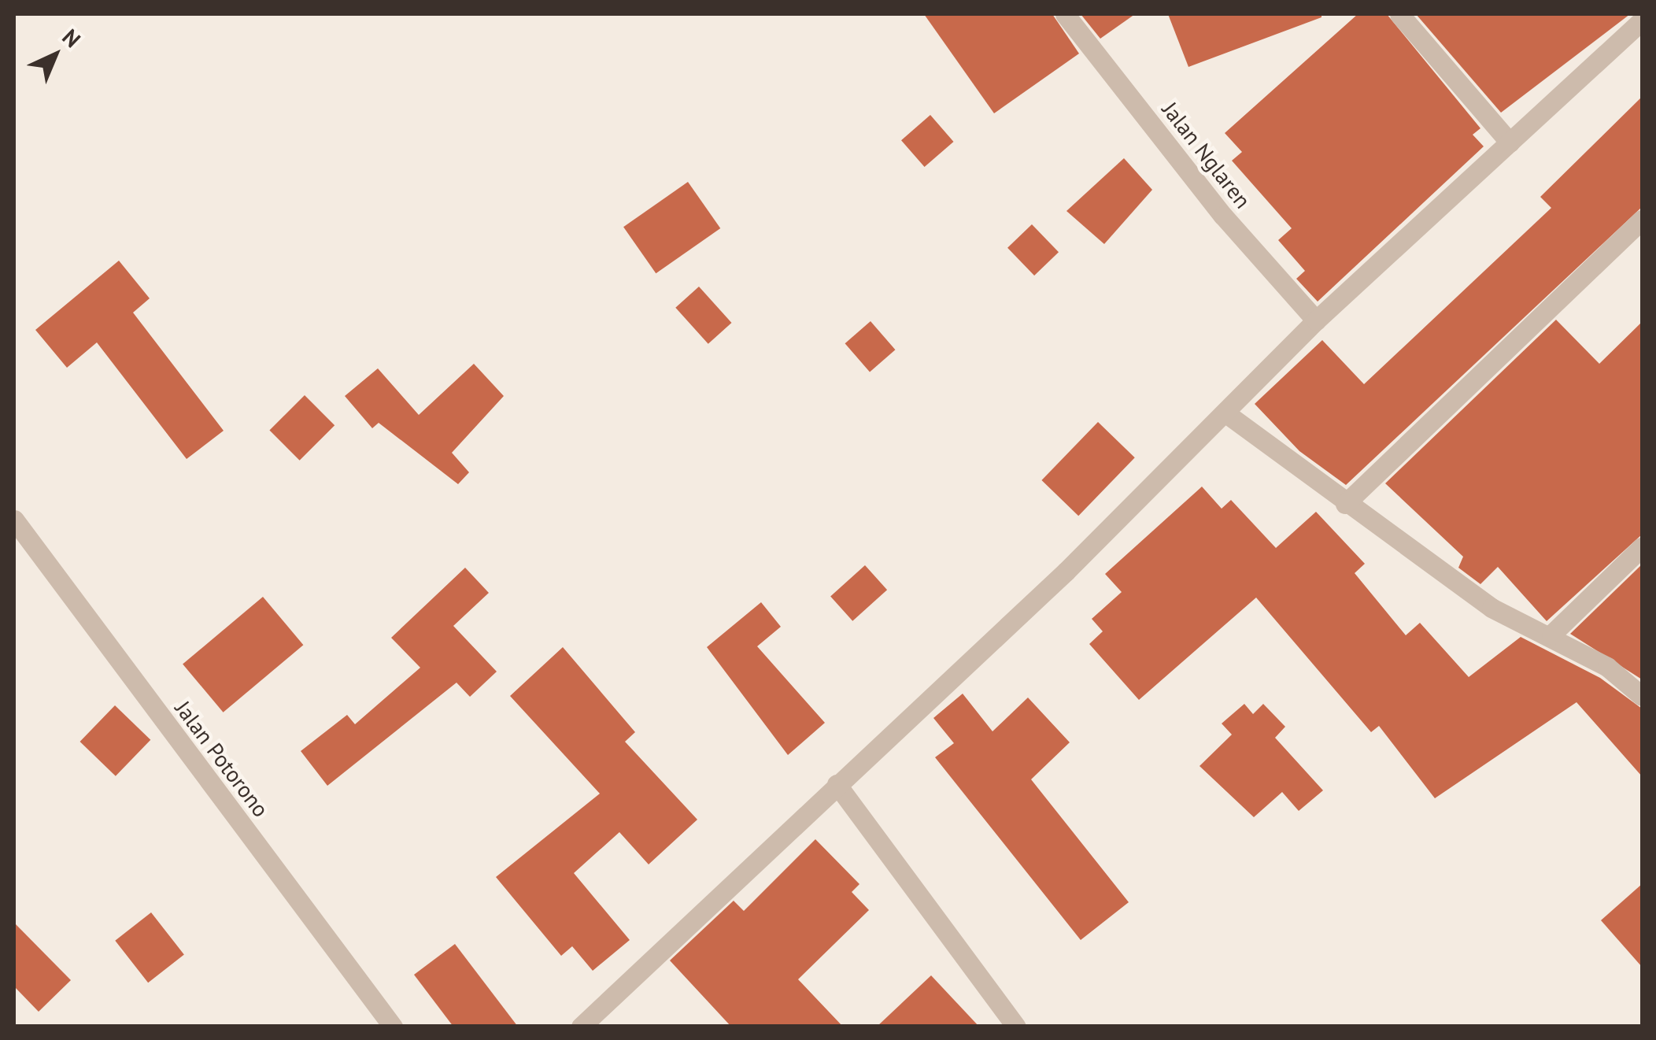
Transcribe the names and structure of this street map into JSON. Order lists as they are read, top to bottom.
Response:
{
  "streets": {
    "street": ["Jalan Nglaren", "Jalan Potorono"]
  },
  "north": "top right"
}
